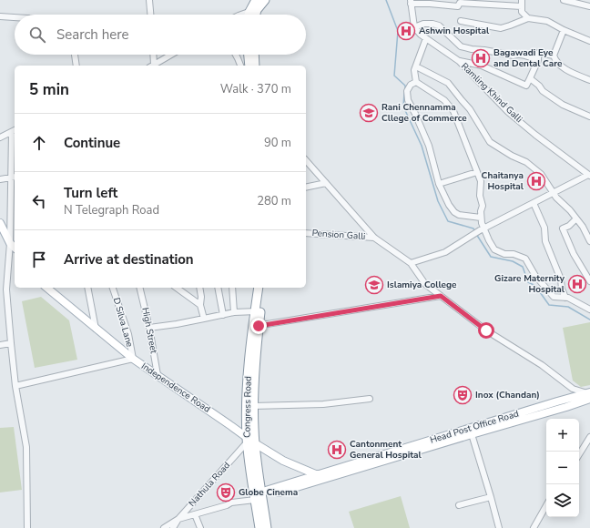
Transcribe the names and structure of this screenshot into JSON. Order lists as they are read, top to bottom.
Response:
{
  "streets": {
    "highway": ["Congress Road"],
    "main road": ["Independence Road", "Head Post Office Road"],
    "street": [
      "Ramling Khind Galli",
      "Pension Galli",
      "D Silva Lane",
      "High Street",
      "Nathula Road"
    ]
  },
  "crossings": [
    ["D Silva Lane", "Independence Road"],
    ["High Street", "Independence Road"],
    ["Independence Road", "Congress Road"],
    ["Independence Road", "Head Post Office Road"],
    ["Independence Road", "Nathula Road"],
    ["Congress Road", "Head Post Office Road"],
    ["Congress Road", "Nathula Road"]
  ],
  "places": {
    "hospital": [
      "Ashwin Hospital",
      "Bagawadi Eye and Dental Care",
      "Chaitanya Hospital",
      "Gizare Maternity Hospital",
      "Cantonment General Hospital"
    ],
    "school or university": ["Rani Chennamma Cllege of Commerce", "Islamiya College"],
    "theatre": ["Inox (Chandan)", "Globe Cinema"]
  },
  "page": {
    "search": "Search here",
    "heading": ["5 min", "Walk · 370 m"],
    "list": [
      ["Continue", "90 m"],
      ["Turn left", "N Telegraph Road", "280 m"],
      "Arrive at destination"
    ],
    "map_buttons": ["+", "−"]
  }
}
